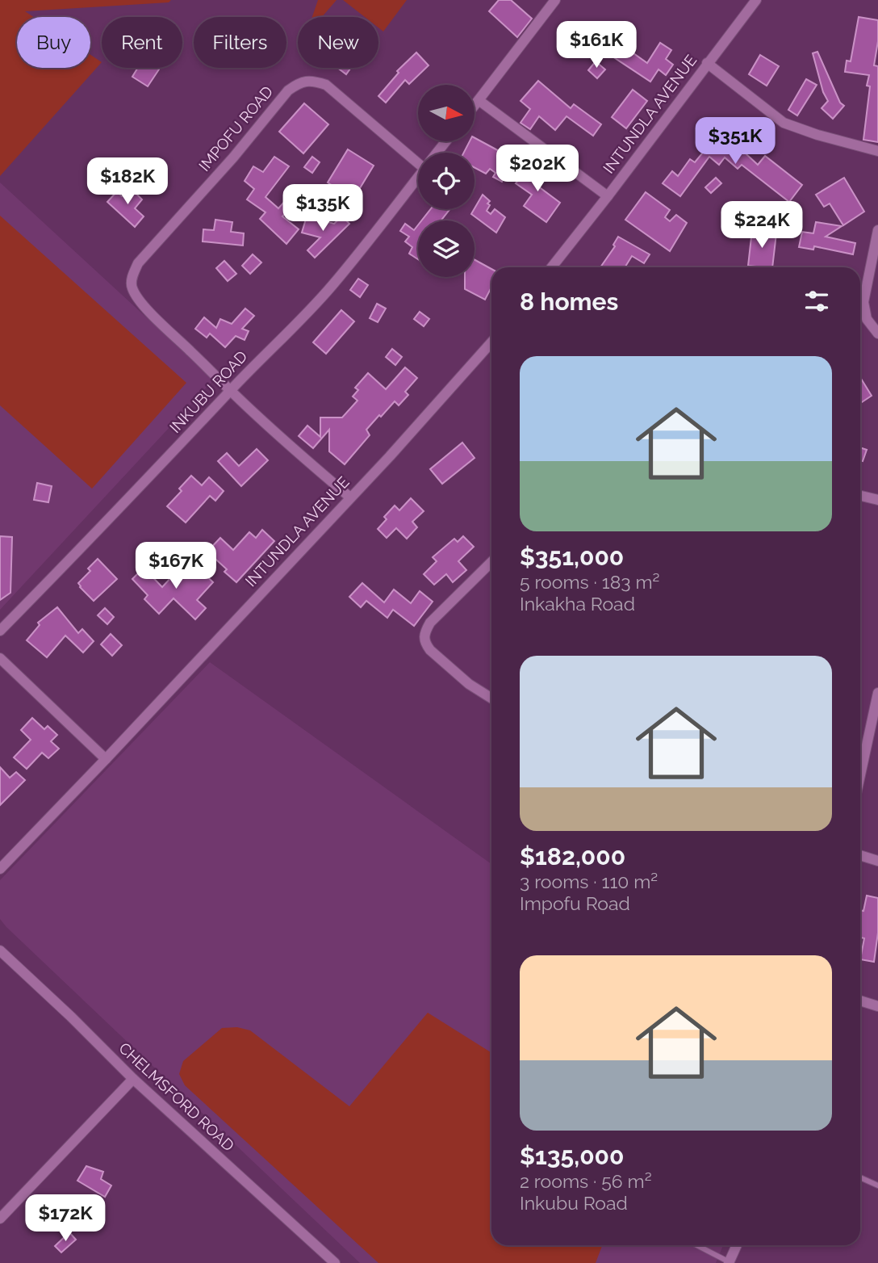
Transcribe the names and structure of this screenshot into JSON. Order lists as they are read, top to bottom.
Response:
{
  "streets": {
    "street": [
      "INTUNDLA AVENUE",
      "IMPOFU ROAD",
      "INKUBU ROAD",
      "CHELMSFORD ROAD"
    ]
  },
  "crossings": [
    ["INTUNDLA AVENUE", "IMPOFU ROAD"],
    ["IMPOFU ROAD", "INKUBU ROAD"]
  ],
  "north": "right",
  "page": {
    "chip": [
      "Buy",
      "Rent",
      "Filters",
      "New"
    ],
    "price": [
      "$161K",
      "$351K",
      "$202K",
      "$182K",
      "$135K",
      "$224K",
      "$167K",
      "$172K"
    ],
    "heading": "8 homes",
    "list": [
      {
        "name": "$351,000",
        "note": "5 rooms · 183 m² · Inkakha Road"
      },
      {
        "name": "$182,000",
        "note": "3 rooms · 110 m² · Impofu Road"
      },
      {
        "name": "$135,000",
        "note": "2 rooms · 56 m² · Inkubu Road"
      }
    ]
  }
}
